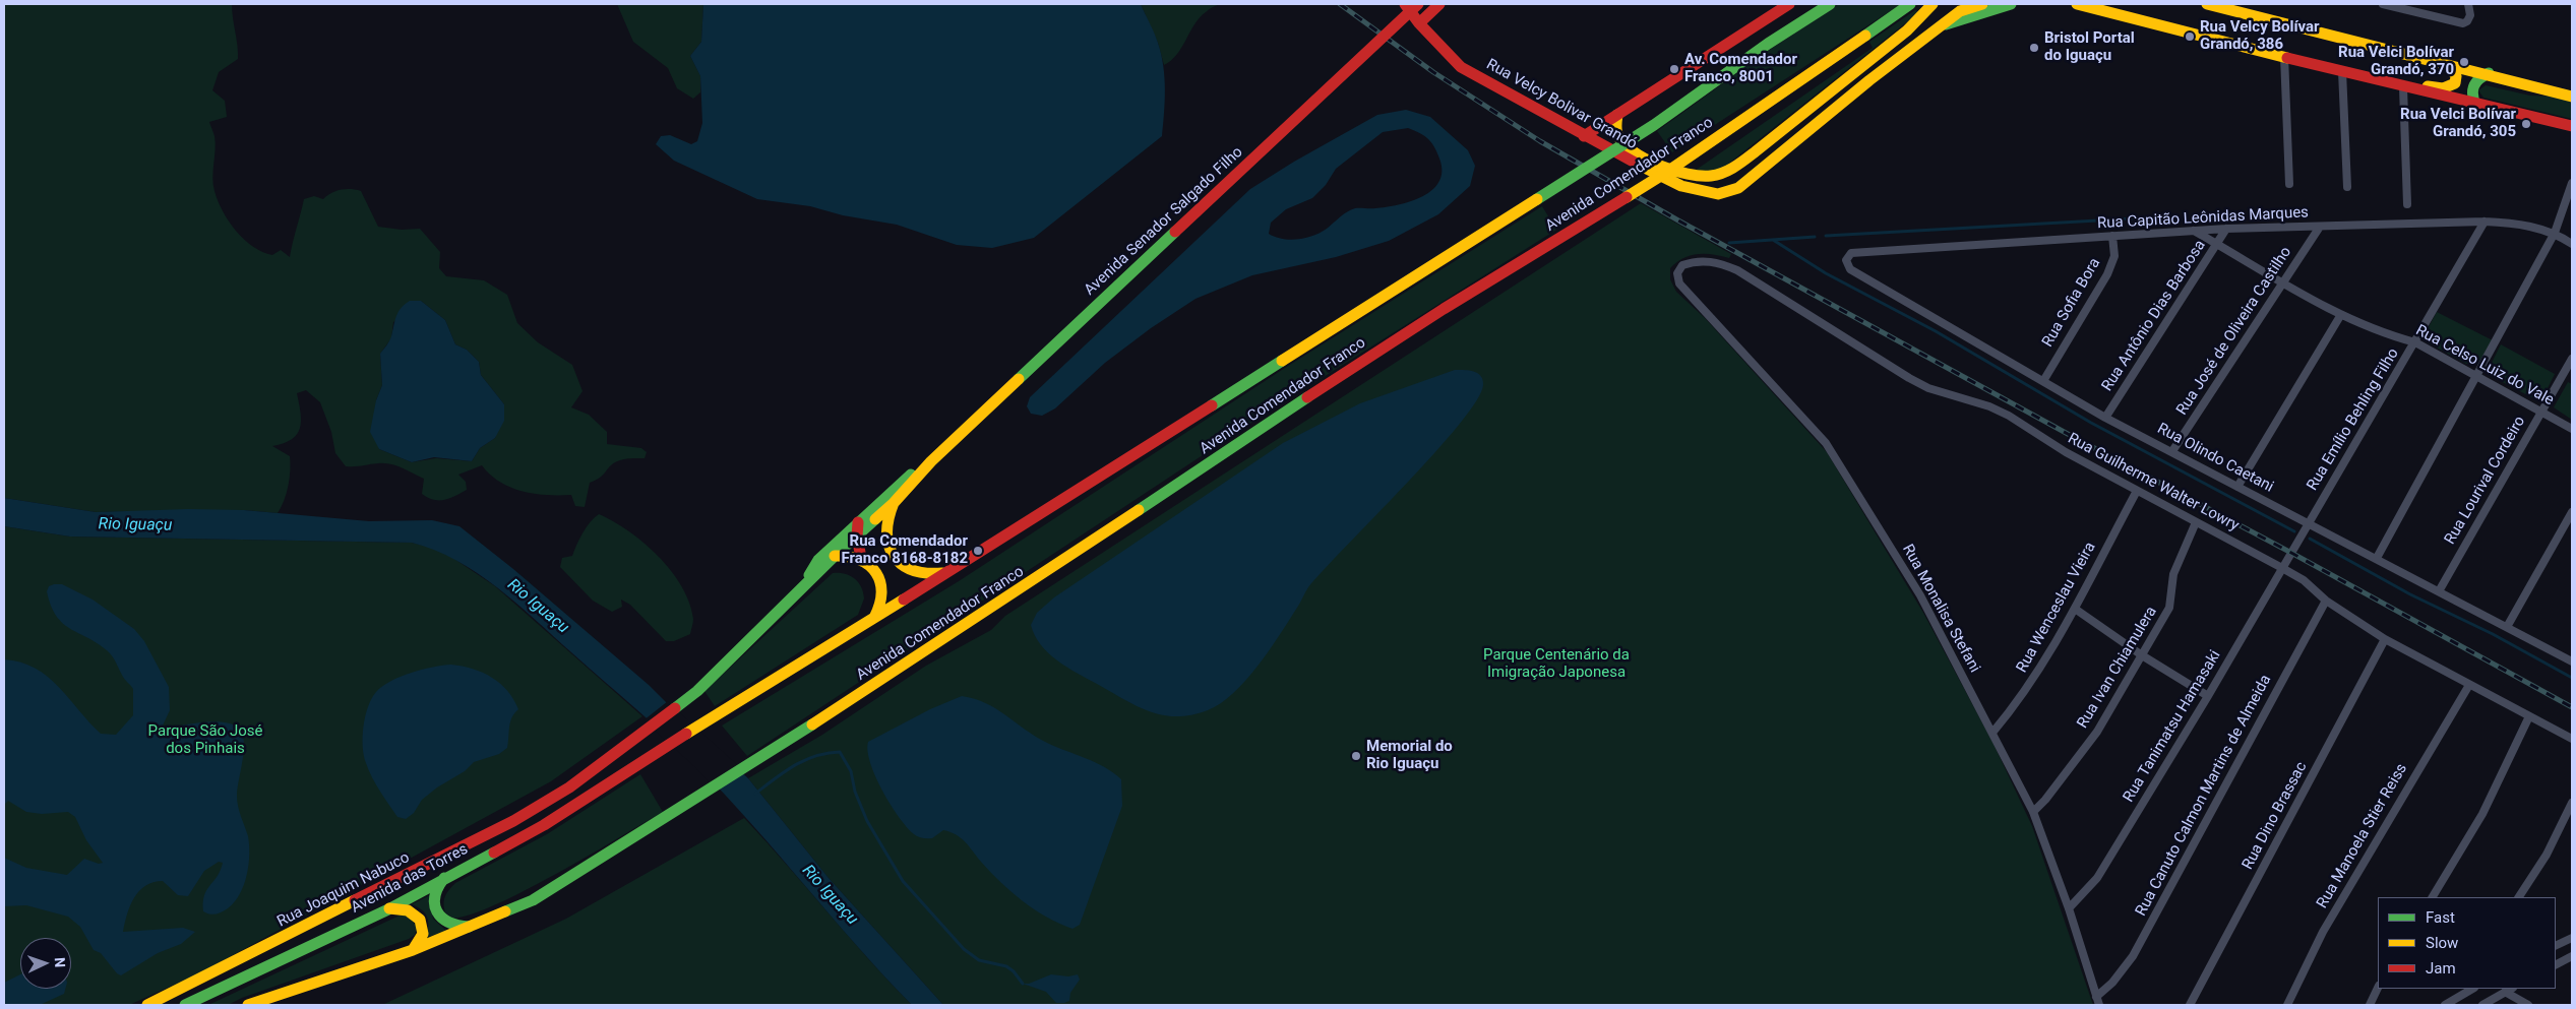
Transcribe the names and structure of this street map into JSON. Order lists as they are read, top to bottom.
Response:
{
  "streets": {
    "main road": [
      "Rua Velcy Bolivar Grandó",
      "Avenida Comendador Franco",
      "Avenida Senador Salgado Filho",
      "Avenida das Torres",
      "Rua Joaquim Nabuco"
    ],
    "street": [
      "Rua Capitão Leônidas Marques",
      "Rua Sofia Bora",
      "Rua Antônio Dias Barbosa",
      "Rua José de Oliveira Castilho",
      "Rua Celso Luiz do Vale",
      "Rua Emílio Behling Filho",
      "Rua Olindo Caetani",
      "Rua Lourival Cordeiro",
      "Rua Guilherme Walter Lowry",
      "Rua Wenceslau Vieira",
      "Rua Monalisa Stefani",
      "Rua Ivan Chiamulera",
      "Rua Tanimatsu Hamasaki",
      "Rua Canuto Calmon Martins de Almeida",
      "Rua Dino Brassac",
      "Rua Manoela Stier Reiss"
    ]
  },
  "crossings": [
    ["Avenida Comendador Franco", "Avenida das Torres"],
    ["Rua Capitão Leônidas Marques", "Rua Sofia Bora"],
    ["Rua Capitão Leônidas Marques", "Rua Antônio Dias Barbosa"],
    ["Rua Capitão Leônidas Marques", "Rua José de Oliveira Castilho"],
    ["Rua Capitão Leônidas Marques", "Rua Celso Luiz do Vale"],
    ["Rua Capitão Leônidas Marques", "Rua Emílio Behling Filho"],
    ["Rua Capitão Leônidas Marques", "Rua Olindo Caetani"],
    ["Avenida Senador Salgado Filho", "Rua Joaquim Nabuco"],
    ["Rua Sofia Bora", "Rua Olindo Caetani"],
    ["Rua Antônio Dias Barbosa", "Rua Celso Luiz do Vale"],
    ["Rua Antônio Dias Barbosa", "Rua Olindo Caetani"],
    ["Rua José de Oliveira Castilho", "Rua Celso Luiz do Vale"],
    ["Rua José de Oliveira Castilho", "Rua Olindo Caetani"],
    ["Rua Celso Luiz do Vale", "Rua Emílio Behling Filho"],
    ["Rua Celso Luiz do Vale", "Rua Lourival Cordeiro"],
    ["Rua Emílio Behling Filho", "Rua Olindo Caetani"],
    ["Rua Emílio Behling Filho", "Rua Tanimatsu Hamasaki"],
    ["Rua Olindo Caetani", "Rua Lourival Cordeiro"],
    ["Rua Guilherme Walter Lowry", "Rua Wenceslau Vieira"],
    ["Rua Guilherme Walter Lowry", "Rua Monalisa Stefani"],
    ["Rua Guilherme Walter Lowry", "Rua Ivan Chiamulera"],
    ["Rua Guilherme Walter Lowry", "Rua Tanimatsu Hamasaki"],
    ["Rua Guilherme Walter Lowry", "Rua Canuto Calmon Martins de Almeida"],
    ["Rua Guilherme Walter Lowry", "Rua Dino Brassac"],
    ["Rua Guilherme Walter Lowry", "Rua Manoela Stier Reiss"],
    ["Rua Wenceslau Vieira", "Rua Monalisa Stefani"],
    ["Rua Monalisa Stefani", "Rua Ivan Chiamulera"],
    ["Rua Monalisa Stefani", "Rua Tanimatsu Hamasaki"],
    ["Rua Monalisa Stefani", "Rua Canuto Calmon Martins de Almeida"]
  ],
  "water": ["Rio Iguaçu"],
  "parks": ["Parque Centenário da Imigração Japonesa", "Parque São José dos Pinhais"],
  "places": [
    "Rua Velcy Bolívar Grandó, 386",
    "Bristol Portal do Iguaçu",
    "Rua Velci Bolívar Grandó, 370",
    "Av. Comendador Franco, 8001",
    "Rua Velci Bolívar Grandó, 305",
    "Rua Comendador Franco 8168-8182",
    "Memorial do Rio Iguaçu"
  ],
  "legend": ["Fast", "Slow", "Jam"],
  "north": "right"
}
